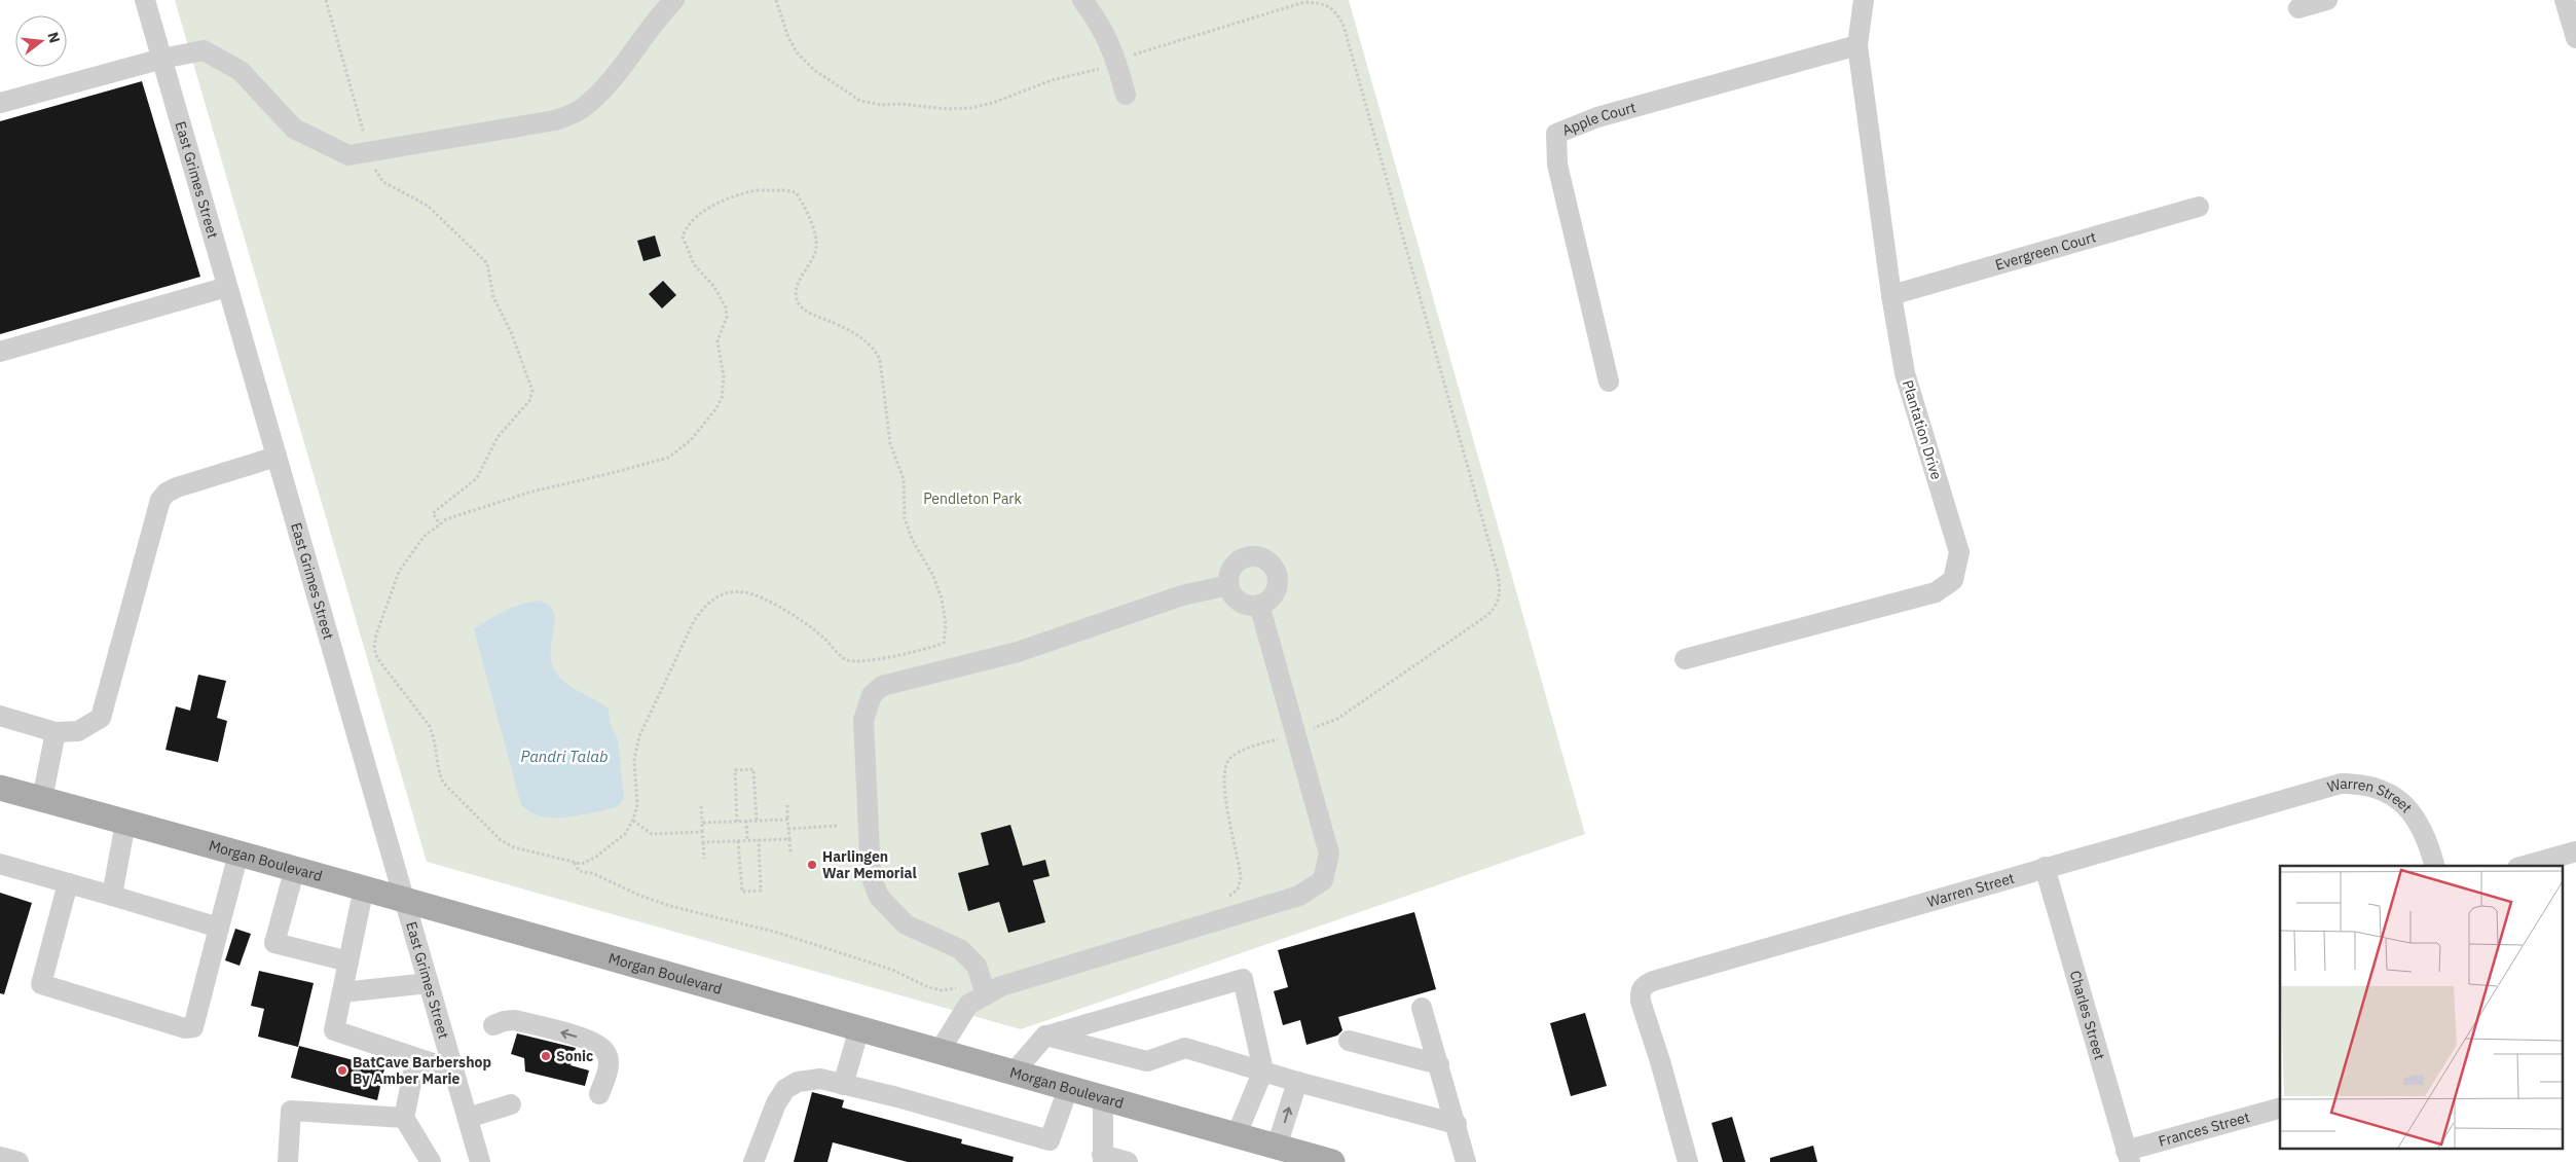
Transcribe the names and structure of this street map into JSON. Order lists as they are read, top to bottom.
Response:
{
  "streets": {
    "main road": ["Morgan Boulevard"],
    "street": [
      "Apple Court",
      "East Grimes Street",
      "Evergreen Court",
      "Plantation Drive",
      "Warren Street",
      "Charles Street",
      "Frances Street"
    ]
  },
  "crossings": [
    ["Apple Court", "Plantation Drive"],
    ["East Grimes Street", "Morgan Boulevard"],
    ["Evergreen Court", "Plantation Drive"],
    ["Warren Street", "Charles Street"],
    ["Charles Street", "Frances Street"]
  ],
  "water": ["Pandri Talab"],
  "parks": ["Pendleton Park"],
  "places": ["Harlingen War Memorial", "Sonic", "BatCave Barbershop By Amber Marie"],
  "north": "right"
}
